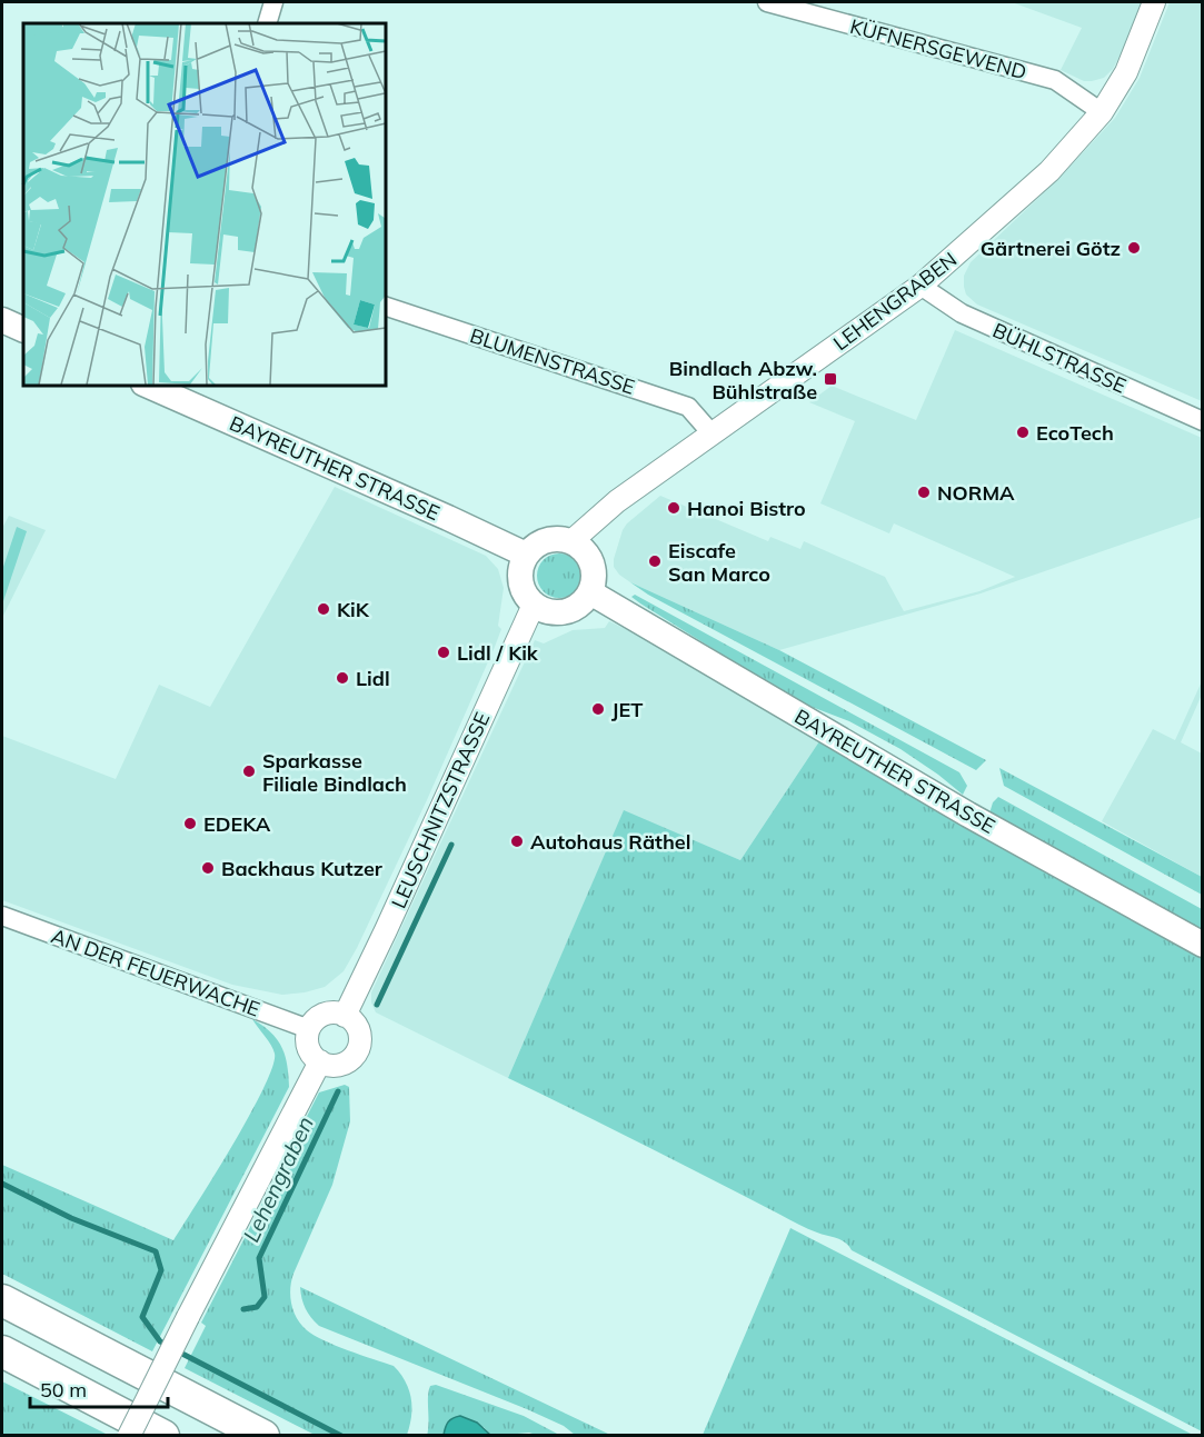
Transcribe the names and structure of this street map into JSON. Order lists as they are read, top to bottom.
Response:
{
  "streets": {
    "main road": ["BAYREUTHER STRASSE"],
    "street": [
      "KÜFNERSGEWEND",
      "LEHENGRABEN",
      "BÜHLSTRASSE",
      "BLUMENSTRASSE",
      "LEUSCHNITZSTRASSE",
      "AN DER FEUERWACHE"
    ]
  },
  "crossings": [
    ["KÜFNERSGEWEND", "LEHENGRABEN"],
    ["LEHENGRABEN", "BÜHLSTRASSE"],
    ["LEHENGRABEN", "BLUMENSTRASSE"],
    ["LEHENGRABEN", "BAYREUTHER STRASSE"],
    ["LEHENGRABEN", "LEUSCHNITZSTRASSE"],
    ["BAYREUTHER STRASSE", "LEUSCHNITZSTRASSE"],
    ["LEUSCHNITZSTRASSE", "AN DER FEUERWACHE"]
  ],
  "water": ["Lehengraben"],
  "places": {
    "other": [
      "Gärtnerei Götz",
      "EcoTech",
      "NORMA",
      "Hanoi Bistro",
      "Eiscafe San Marco",
      "KiK",
      "Lidl / Kik",
      "Lidl",
      "JET",
      "Sparkasse Filiale Bindlach",
      "EDEKA",
      "Autohaus Räthel",
      "Backhaus Kutzer"
    ],
    "transit": ["Bindlach Abzw. Bühlstraße"]
  },
  "scale_bar": "50 m"
}
